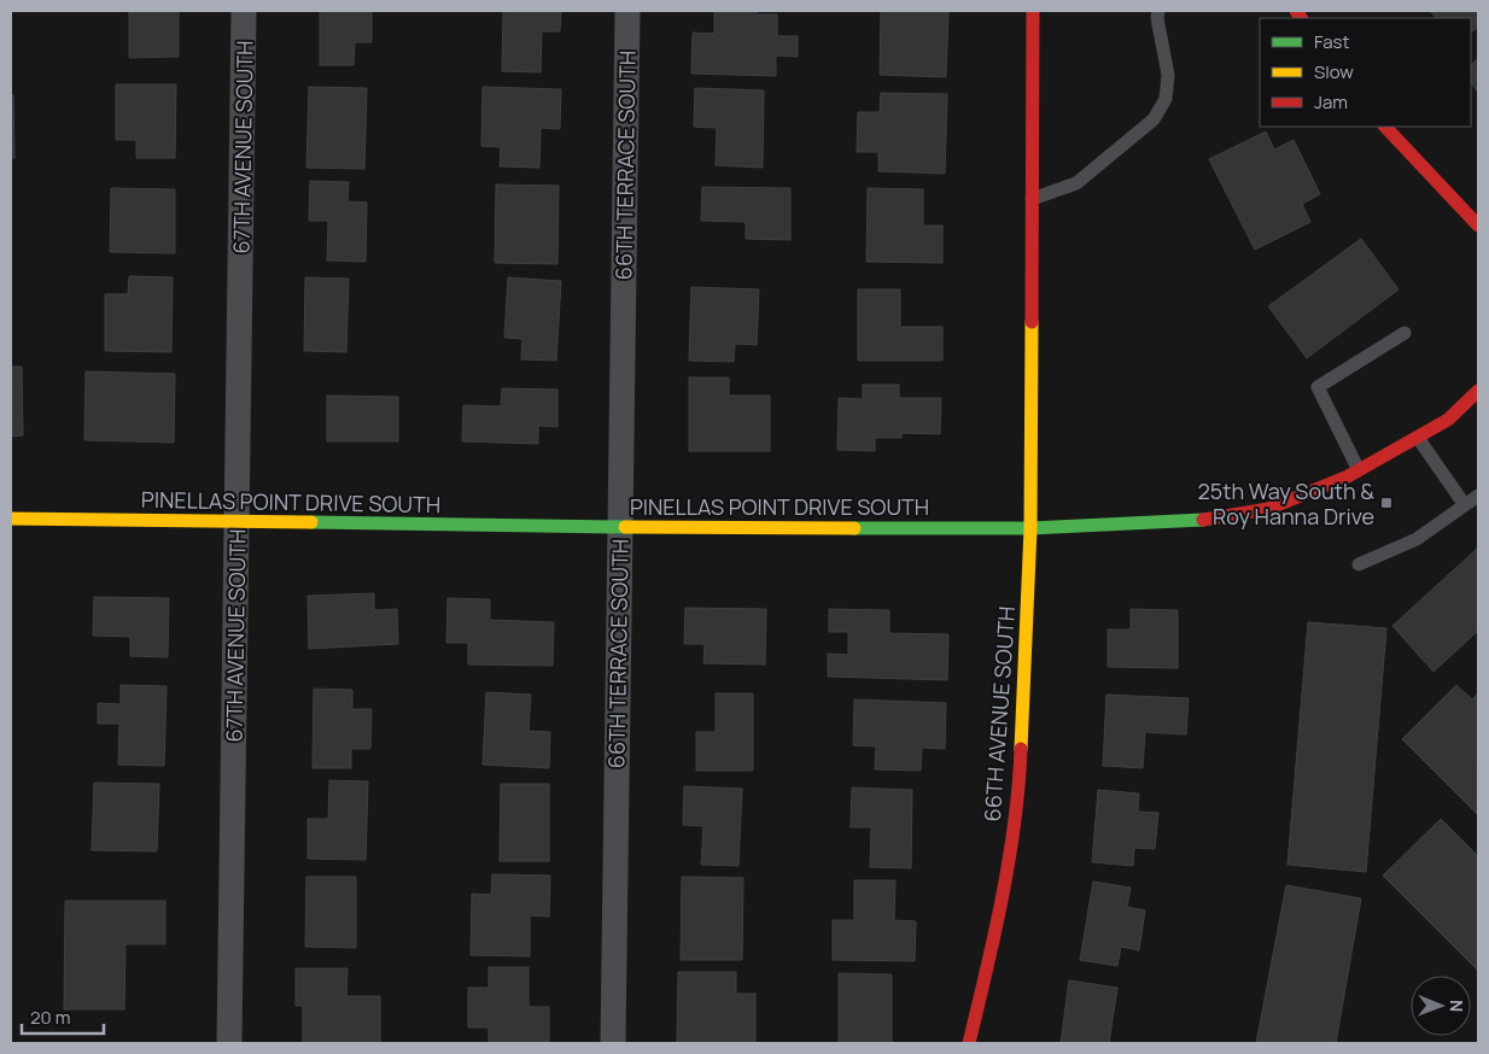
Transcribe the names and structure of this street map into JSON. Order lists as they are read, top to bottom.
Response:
{
  "streets": {
    "street": [
      "67TH AVENUE SOUTH",
      "66TH TERRACE SOUTH",
      "PINELLAS POINT DRIVE SOUTH",
      "66TH AVENUE SOUTH"
    ]
  },
  "crossings": [
    ["67TH AVENUE SOUTH", "PINELLAS POINT DRIVE SOUTH"],
    ["66TH TERRACE SOUTH", "PINELLAS POINT DRIVE SOUTH"],
    ["PINELLAS POINT DRIVE SOUTH", "66TH AVENUE SOUTH"]
  ],
  "places": {
    "transit": ["25th Way South & Roy Hanna Drive"]
  },
  "legend": ["Fast", "Slow", "Jam"],
  "scale_bar": "20 m",
  "north": "right"
}
